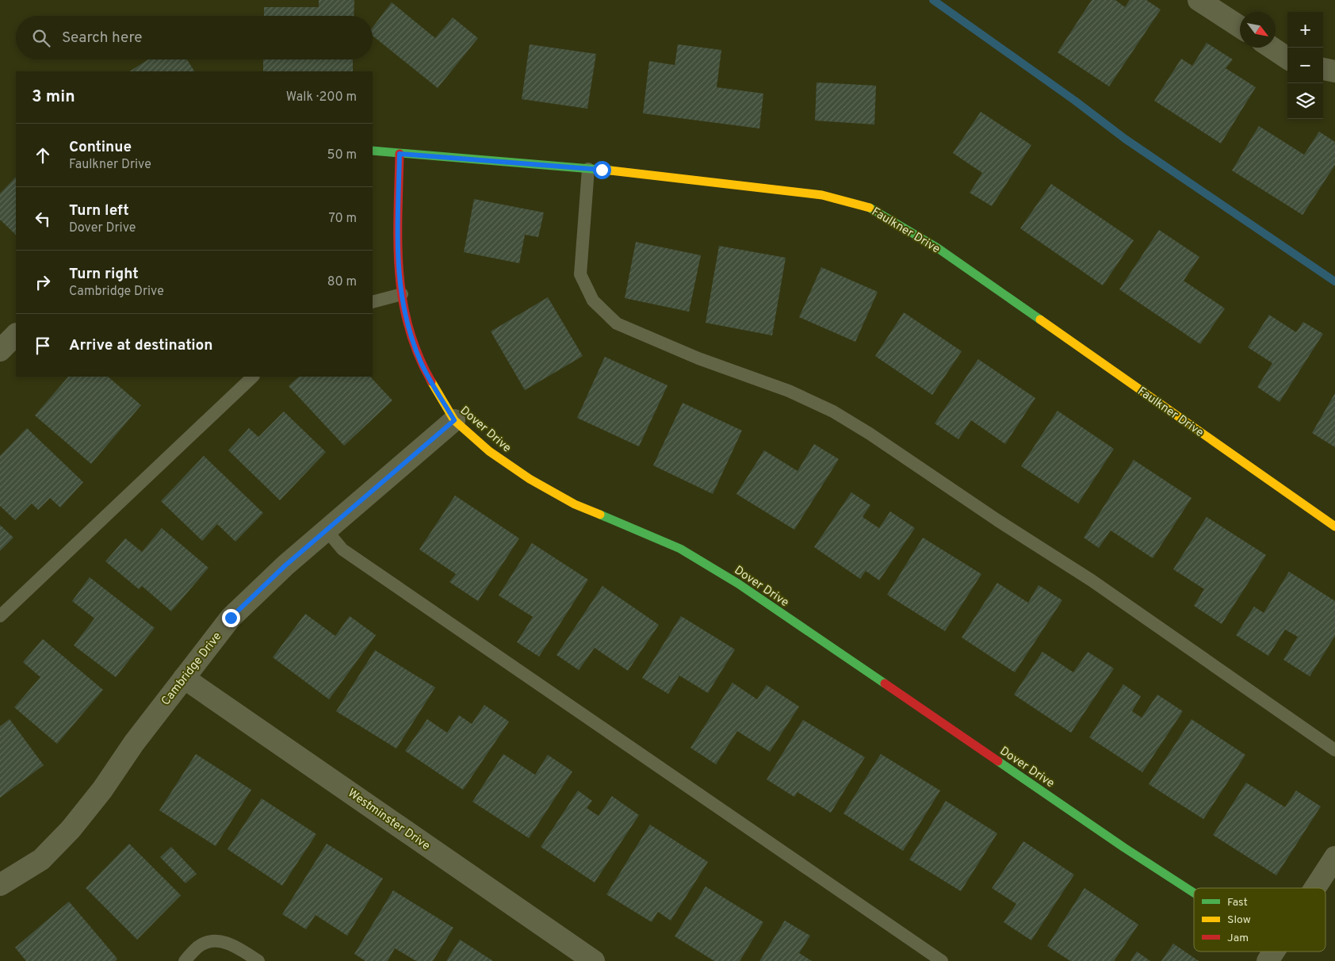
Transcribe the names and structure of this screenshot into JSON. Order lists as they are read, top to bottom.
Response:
{
  "streets": {
    "street": [
      "Faulkner Drive",
      "Dover Drive",
      "Cambridge Drive",
      "Westminster Drive"
    ]
  },
  "crossings": [
    ["Faulkner Drive", "Dover Drive"],
    ["Dover Drive", "Cambridge Drive"],
    ["Cambridge Drive", "Westminster Drive"]
  ],
  "legend": ["Fast", "Slow", "Jam"],
  "north": "bottom right",
  "page": {
    "map_buttons": ["+", "−"],
    "search": "Search here",
    "heading": ["3 min", "Walk · 200 m"],
    "list": [
      ["Continue", "Faulkner Drive", "50 m"],
      ["Turn left", "Dover Drive", "70 m"],
      ["Turn right", "Cambridge Drive", "80 m"],
      "Arrive at destination"
    ]
  }
}
